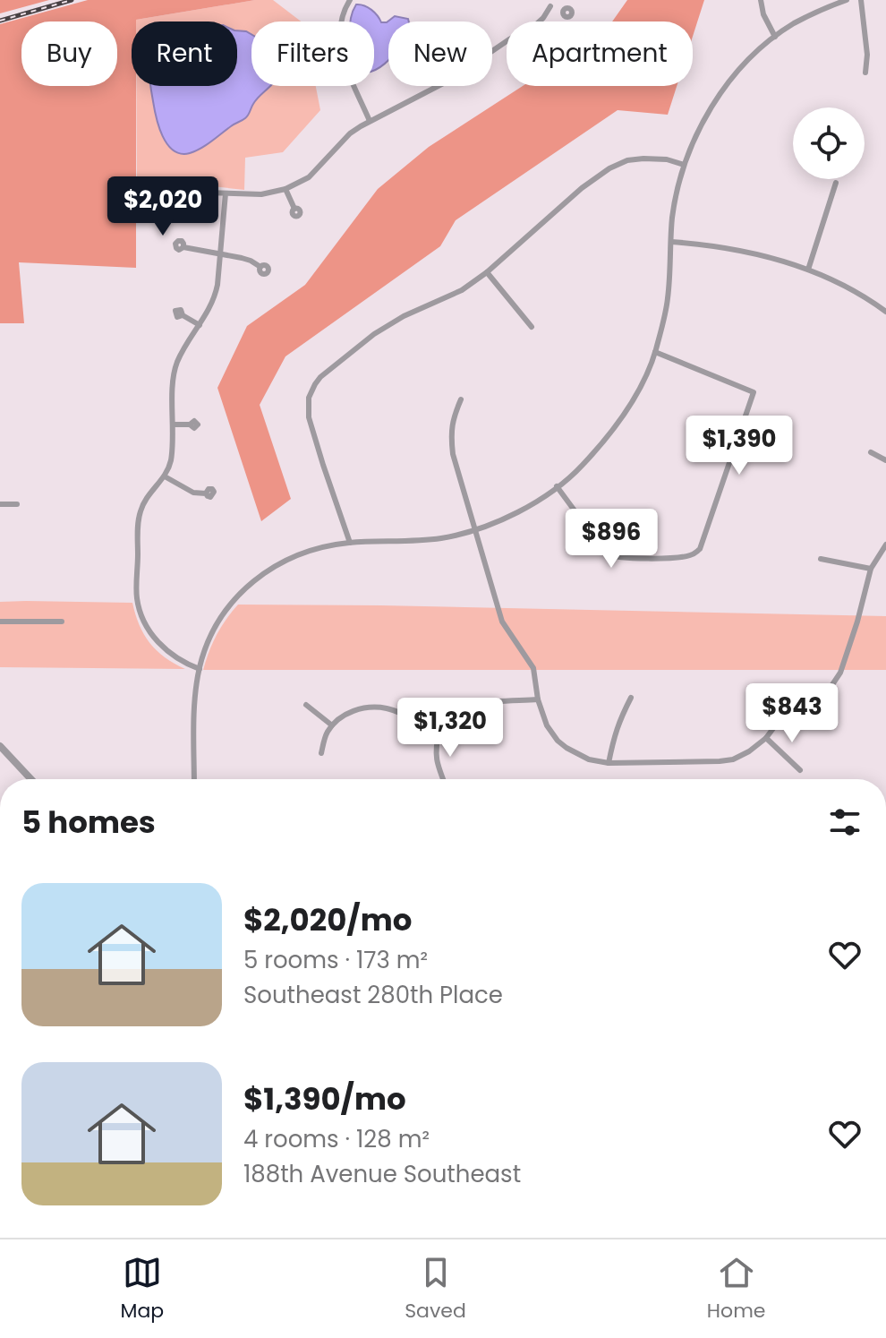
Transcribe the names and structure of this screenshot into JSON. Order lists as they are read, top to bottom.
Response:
{
  "page": {
    "chip": [
      "Buy",
      "Rent",
      "Filters",
      "New",
      "Apartment"
    ],
    "price": [
      "$2,020",
      "$1,390",
      "$896",
      "$843",
      "$1,320"
    ],
    "heading": "5 homes",
    "list": [
      {
        "name": "$2,020/mo",
        "note": "5 rooms · 173 m² · Southeast 280th Place"
      },
      {
        "name": "$1,390/mo",
        "note": "4 rooms · 128 m² · 188th Avenue Southeast"
      }
    ],
    "tabs": ["Map", "Saved", "Home"]
  }
}
